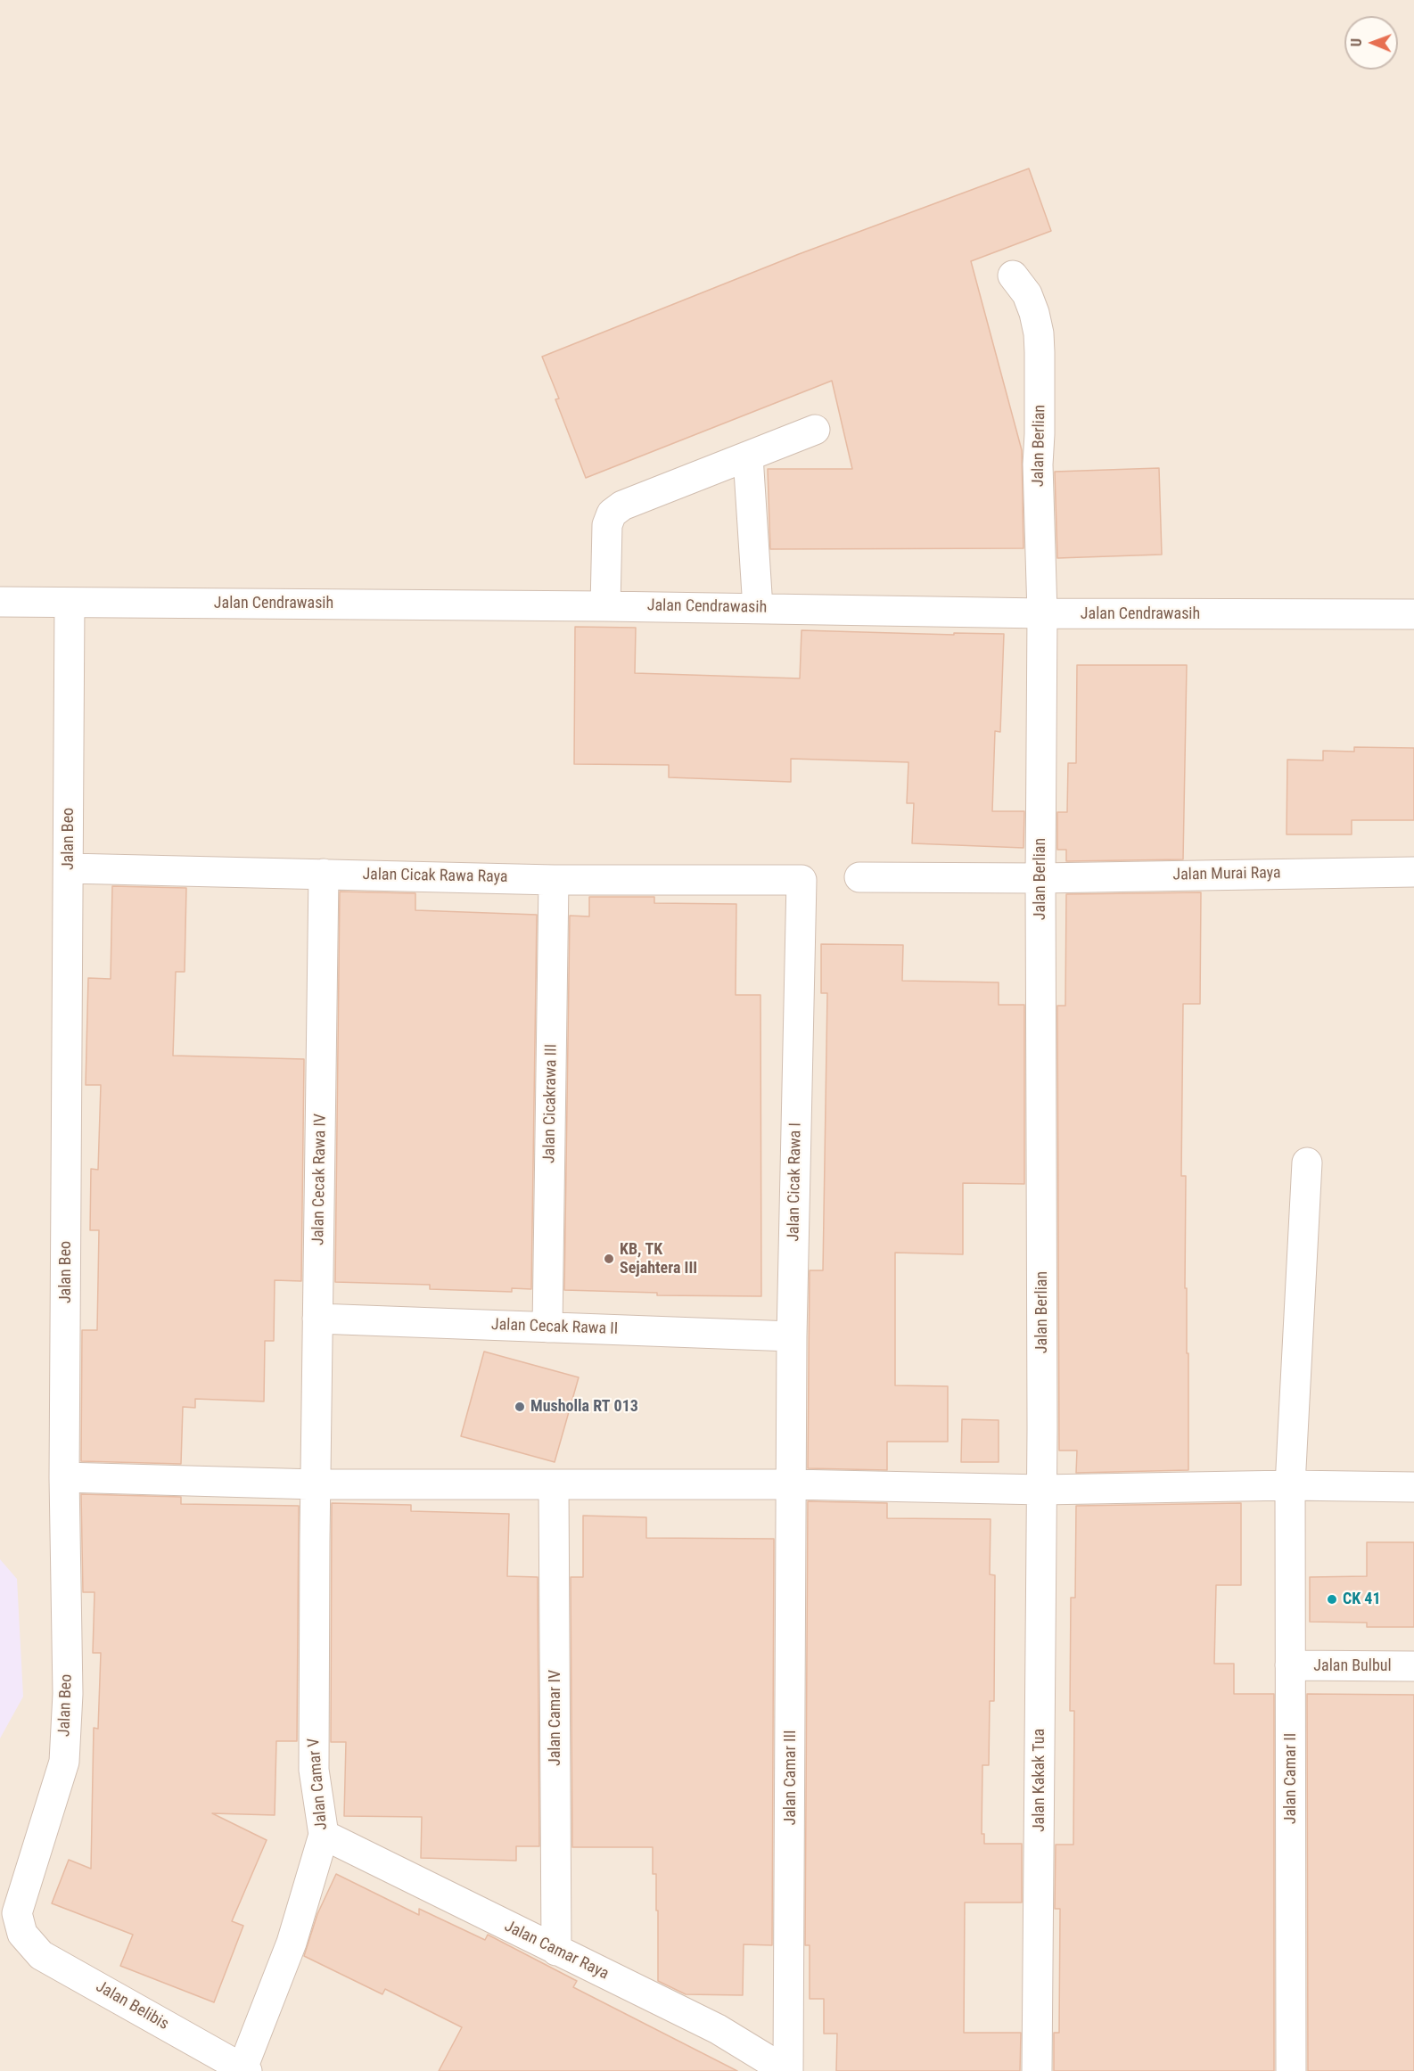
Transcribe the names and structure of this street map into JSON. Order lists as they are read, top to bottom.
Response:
{
  "streets": {
    "street": [
      "Jalan Berlian",
      "Jalan Cendrawasih",
      "Jalan Beo",
      "Jalan Murai Raya",
      "Jalan Cicak Rawa Raya",
      "Jalan Cicakrawa III",
      "Jalan Cecak Rawa IV",
      "Jalan Cicak Rawa I",
      "Jalan Cecak Rawa II",
      "Jalan Bulbul",
      "Jalan Camar IV",
      "Jalan Camar III",
      "Jalan Camar II",
      "Jalan Kakak Tua",
      "Jalan Camar V",
      "Jalan Camar Raya",
      "Jalan Belibis"
    ]
  },
  "crossings": [
    ["Jalan Berlian", "Jalan Cendrawasih"],
    ["Jalan Berlian", "Jalan Murai Raya"],
    ["Jalan Berlian", "Jalan Kakak Tua"],
    ["Jalan Cendrawasih", "Jalan Beo"],
    ["Jalan Beo", "Jalan Cicak Rawa Raya"],
    ["Jalan Beo", "Jalan Belibis"],
    ["Jalan Cicak Rawa Raya", "Jalan Cicakrawa III"],
    ["Jalan Cicak Rawa Raya", "Jalan Cecak Rawa IV"],
    ["Jalan Cicak Rawa Raya", "Jalan Cicak Rawa I"],
    ["Jalan Cicakrawa III", "Jalan Cecak Rawa II"],
    ["Jalan Cecak Rawa IV", "Jalan Cecak Rawa II"],
    ["Jalan Cecak Rawa IV", "Jalan Camar V"],
    ["Jalan Cicak Rawa I", "Jalan Cecak Rawa II"],
    ["Jalan Cicak Rawa I", "Jalan Camar III"],
    ["Jalan Bulbul", "Jalan Camar II"],
    ["Jalan Camar IV", "Jalan Camar Raya"],
    ["Jalan Camar III", "Jalan Camar Raya"],
    ["Jalan Camar V", "Jalan Camar Raya"],
    ["Jalan Camar V", "Jalan Belibis"]
  ],
  "places": ["KB, TK Sejahtera III", "Musholla RT 013", "CK 41"],
  "north": "left"
}
